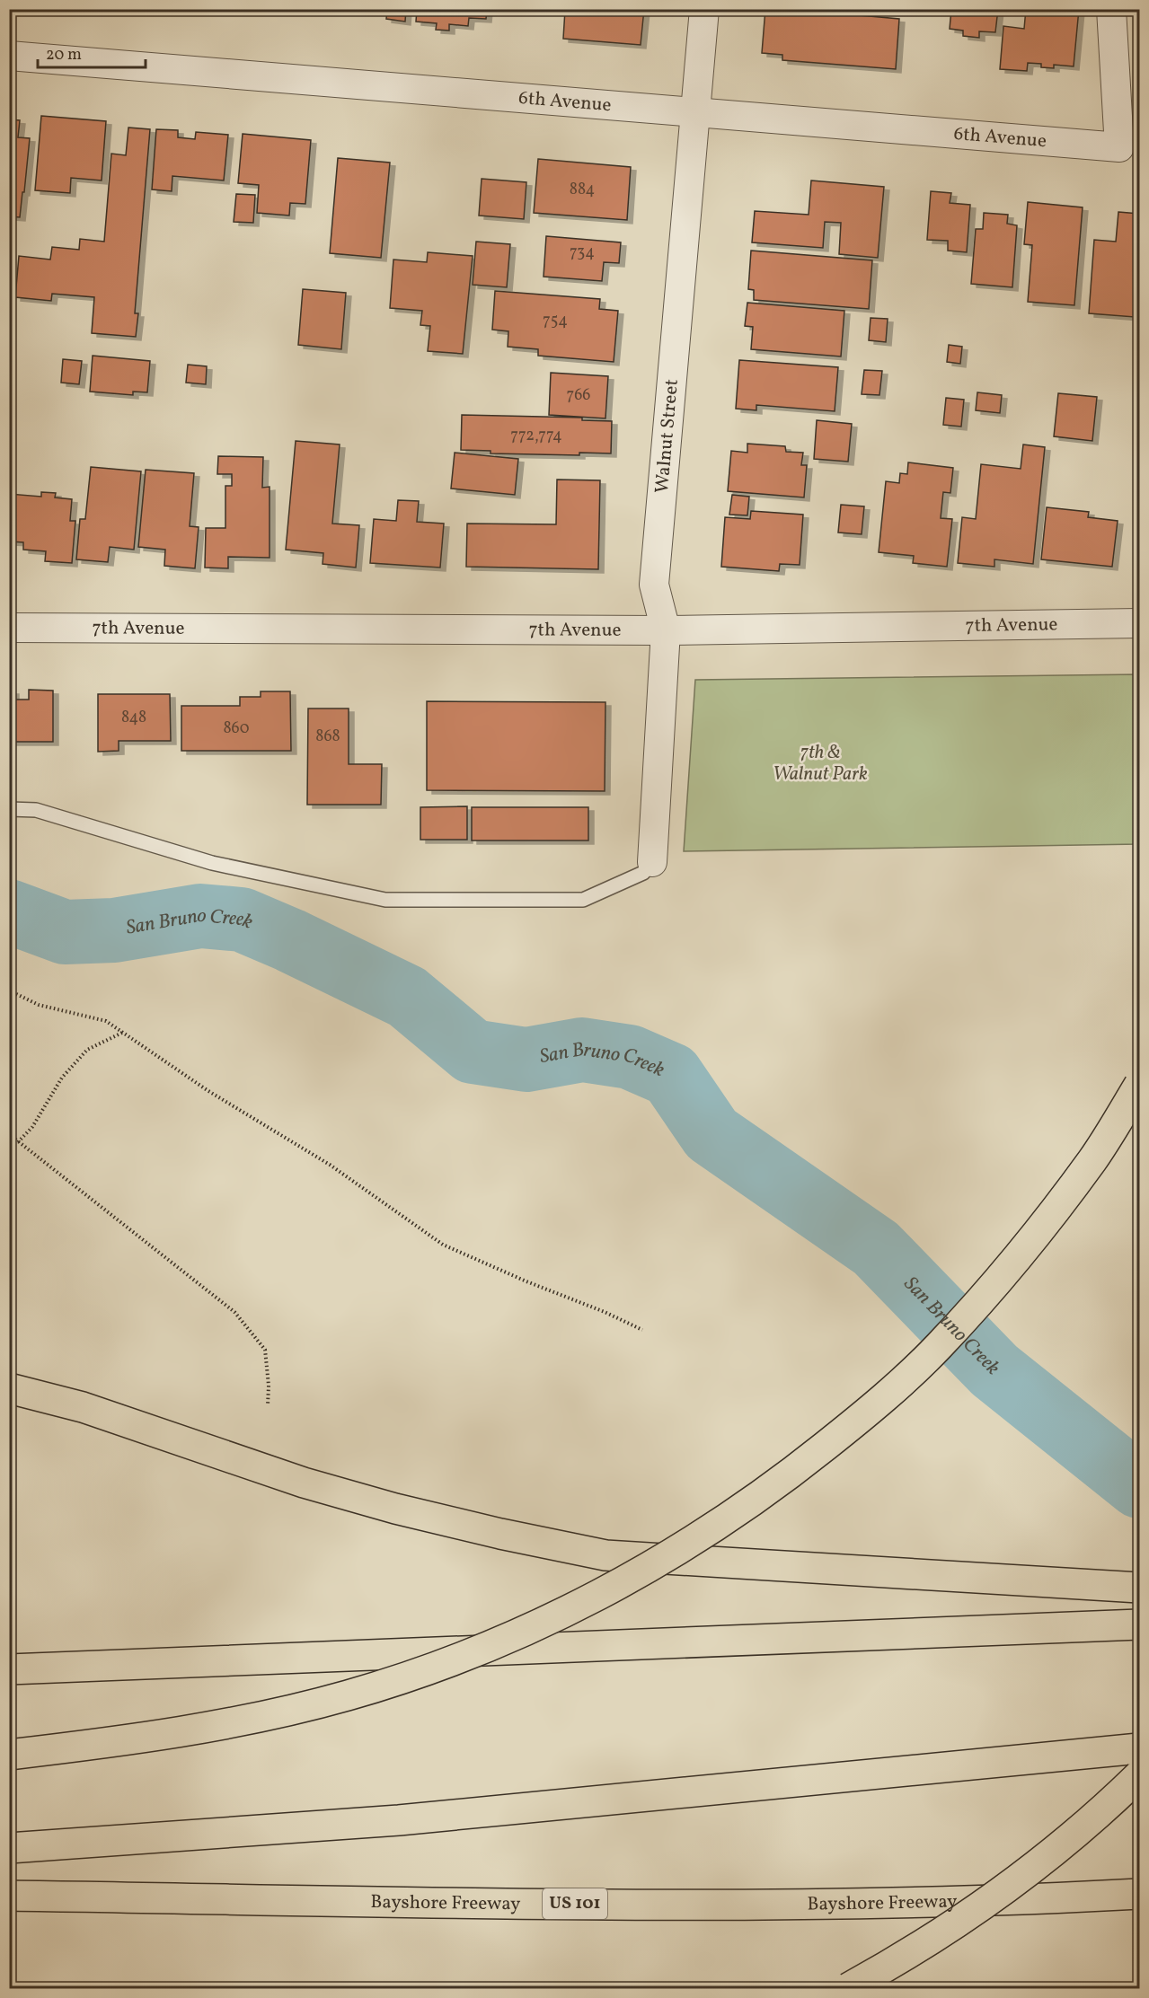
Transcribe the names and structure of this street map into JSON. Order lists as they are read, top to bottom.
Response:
{
  "streets": {
    "highway": ["Bayshore Freeway", "US 101"],
    "street": ["6th Avenue", "Walnut Street", "7th Avenue"]
  },
  "crossings": [
    ["6th Avenue", "Walnut Street"],
    ["Walnut Street", "7th Avenue"]
  ],
  "water": ["San Bruno Creek"],
  "parks": ["7th & Walnut Park"],
  "house_numbers": [
    "884",
    "734",
    "754",
    "766",
    "772,774",
    "848",
    "860",
    "868"
  ],
  "scale_bar": "20 m"
}
